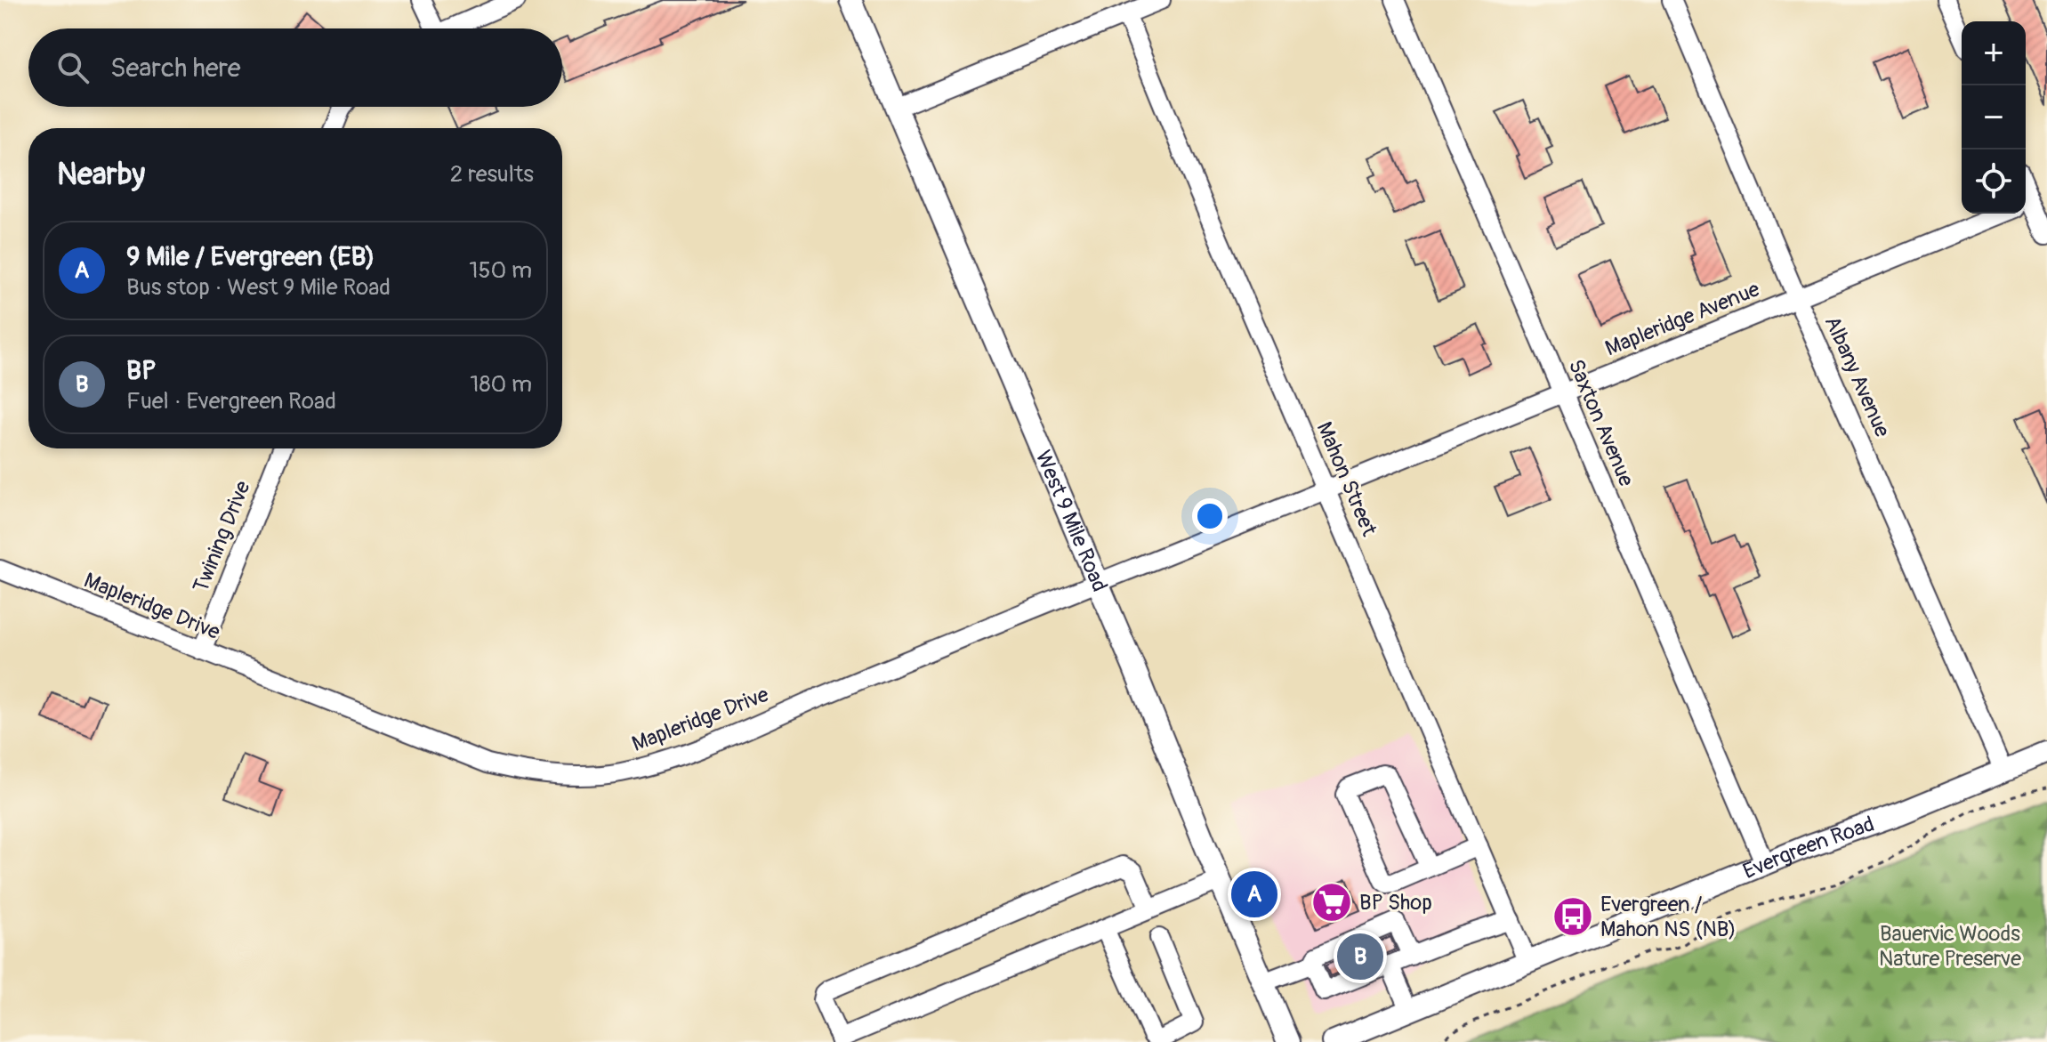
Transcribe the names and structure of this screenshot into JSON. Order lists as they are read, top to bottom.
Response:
{
  "streets": {
    "main road": ["West 9 Mile Road", "Evergreen Road"],
    "street": [
      "Mapleridge Avenue",
      "Albany Avenue",
      "Saxton Avenue",
      "Mahon Street",
      "Twining Drive",
      "Mapleridge Drive"
    ]
  },
  "crossings": [
    ["Mapleridge Avenue", "Albany Avenue"],
    ["Mapleridge Avenue", "Saxton Avenue"],
    ["Mapleridge Avenue", "Mahon Street"],
    ["Mapleridge Avenue", "Mapleridge Drive"],
    ["Albany Avenue", "Evergreen Road"],
    ["Saxton Avenue", "Evergreen Road"],
    ["Mahon Street", "Mapleridge Drive"],
    ["Mahon Street", "Evergreen Road"],
    ["West 9 Mile Road", "Mapleridge Drive"],
    ["Twining Drive", "Mapleridge Drive"]
  ],
  "parks": ["Bauervic Woods Nature Preserve"],
  "places": {
    "supermarket": ["BP Shop"],
    "bus stop": ["Evergreen / Mahon NS (NB)"]
  },
  "page": {
    "map_buttons": ["+", "−"],
    "search": "Search here",
    "heading": ["Nearby", "2 results"],
    "list": [
      {
        "mark": "A",
        "name": "9 Mile / Evergreen (EB)",
        "note": "Bus stop · West 9 Mile Road",
        "value": "150 m"
      },
      {
        "mark": "B",
        "name": "BP",
        "note": "Fuel · Evergreen Road",
        "value": "180 m"
      }
    ],
    "pins": ["A", "B"]
  }
}
